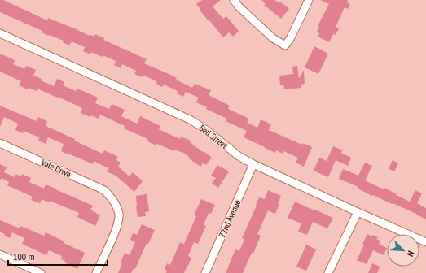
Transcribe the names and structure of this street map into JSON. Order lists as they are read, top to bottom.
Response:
{
  "streets": {
    "street": ["Bell Street", "Vale Drive", "72nd Avenue"]
  },
  "crossings": [
    ["Bell Street", "72nd Avenue"]
  ],
  "scale_bar": "100 m",
  "north": "bottom right"
}
